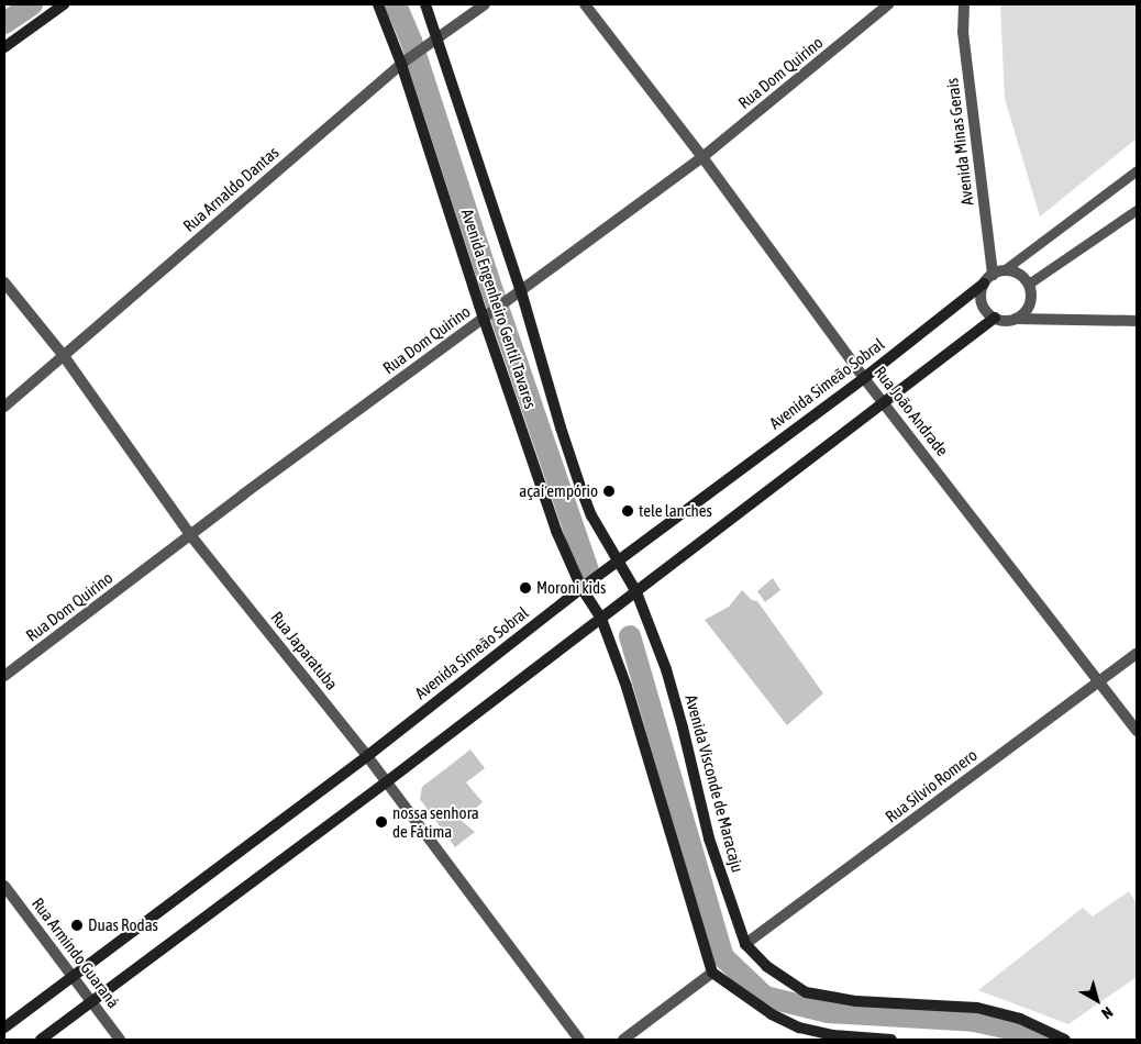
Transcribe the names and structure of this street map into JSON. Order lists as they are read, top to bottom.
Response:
{
  "streets": {
    "main road": ["Avenida Engenheiro Gentil Tavares", "Avenida Simeão Sobral", "Avenida Visconde de Maracaju"],
    "street": [
      "Rua Dom Quirino",
      "Avenida Minas Gerais",
      "Rua Arnaldo Dantas",
      "Rua João Andrade",
      "Rua Japaratuba",
      "Rua Sílvio Romero",
      "Rua Armindo Guaraná"
    ]
  },
  "crossings": [
    ["Rua Dom Quirino", "Avenida Engenheiro Gentil Tavares"],
    ["Rua Dom Quirino", "Rua João Andrade"],
    ["Rua Dom Quirino", "Rua Japaratuba"],
    ["Avenida Minas Gerais", "Avenida Simeão Sobral"],
    ["Rua Arnaldo Dantas", "Avenida Engenheiro Gentil Tavares"],
    ["Rua Arnaldo Dantas", "Rua Japaratuba"],
    ["Avenida Engenheiro Gentil Tavares", "Avenida Simeão Sobral"],
    ["Avenida Engenheiro Gentil Tavares", "Avenida Visconde de Maracaju"],
    ["Avenida Simeão Sobral", "Rua João Andrade"],
    ["Avenida Simeão Sobral", "Rua Japaratuba"],
    ["Avenida Simeão Sobral", "Avenida Visconde de Maracaju"],
    ["Avenida Simeão Sobral", "Rua Armindo Guaraná"],
    ["Rua João Andrade", "Rua Sílvio Romero"],
    ["Avenida Visconde de Maracaju", "Rua Sílvio Romero"]
  ],
  "places": [
    "açaí empório",
    "tele lanches",
    "Moroni kids",
    "nossa senhora de Fátima",
    "Duas Rodas"
  ],
  "north": "bottom right"
}
